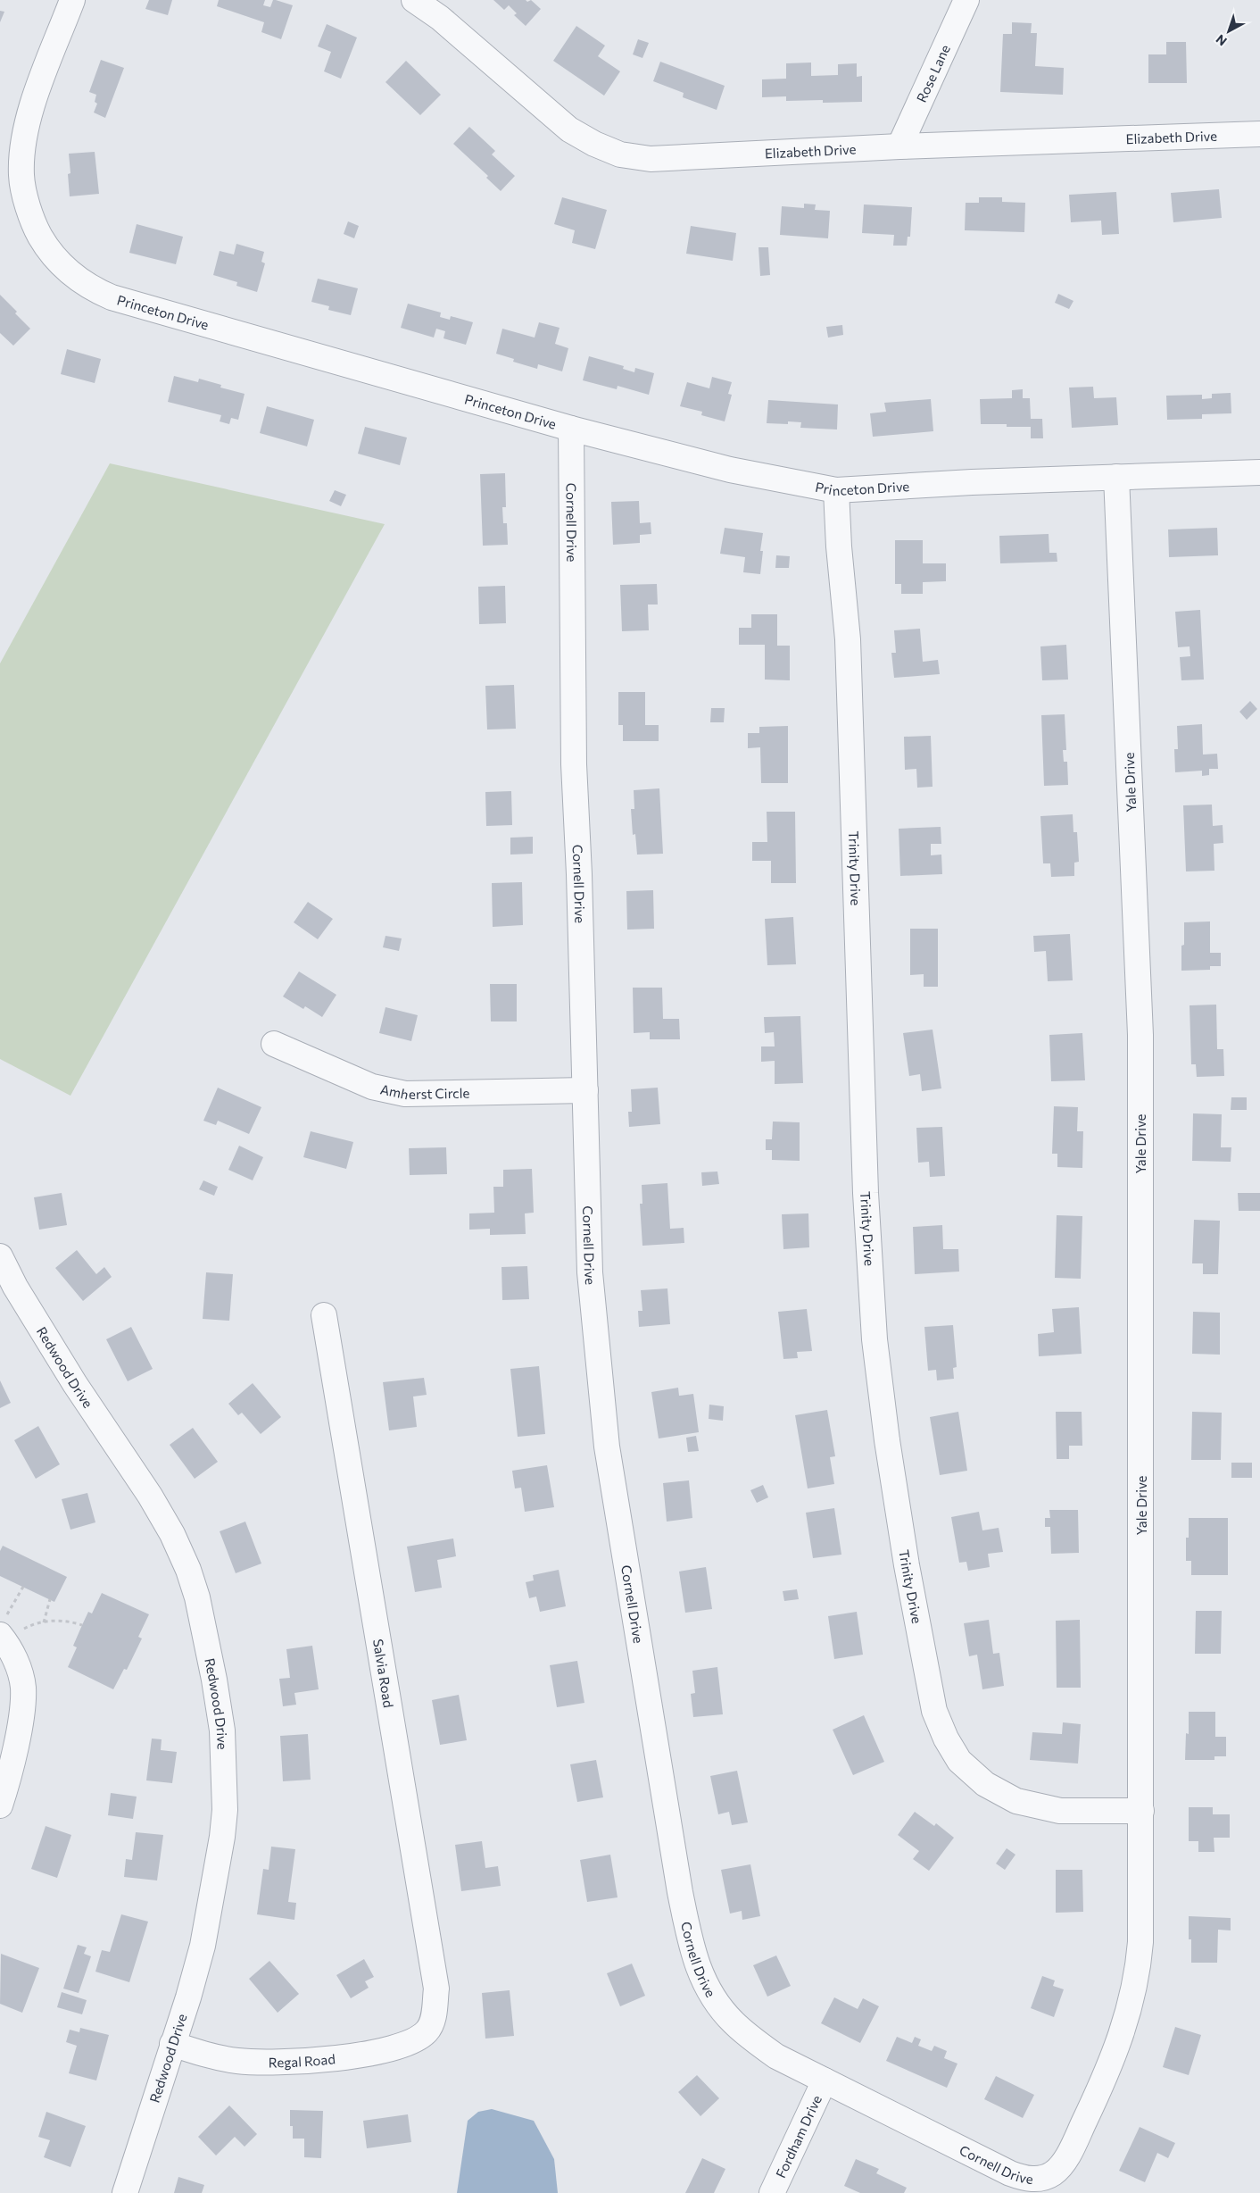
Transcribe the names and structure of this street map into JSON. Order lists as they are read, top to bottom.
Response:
{
  "streets": {
    "street": [
      "Rose Lane",
      "Elizabeth Drive",
      "Princeton Drive",
      "Cornell Drive",
      "Yale Drive",
      "Trinity Drive",
      "Amherst Circle",
      "Redwood Drive",
      "Salvia Road",
      "Regal Road",
      "Fordham Drive"
    ]
  },
  "crossings": [
    ["Rose Lane", "Elizabeth Drive"],
    ["Princeton Drive", "Cornell Drive"],
    ["Princeton Drive", "Yale Drive"],
    ["Princeton Drive", "Trinity Drive"],
    ["Cornell Drive", "Yale Drive"],
    ["Cornell Drive", "Trinity Drive"],
    ["Cornell Drive", "Amherst Circle"],
    ["Cornell Drive", "Fordham Drive"],
    ["Yale Drive", "Trinity Drive"],
    ["Redwood Drive", "Regal Road"],
    ["Salvia Road", "Regal Road"]
  ],
  "north": "bottom left"
}
